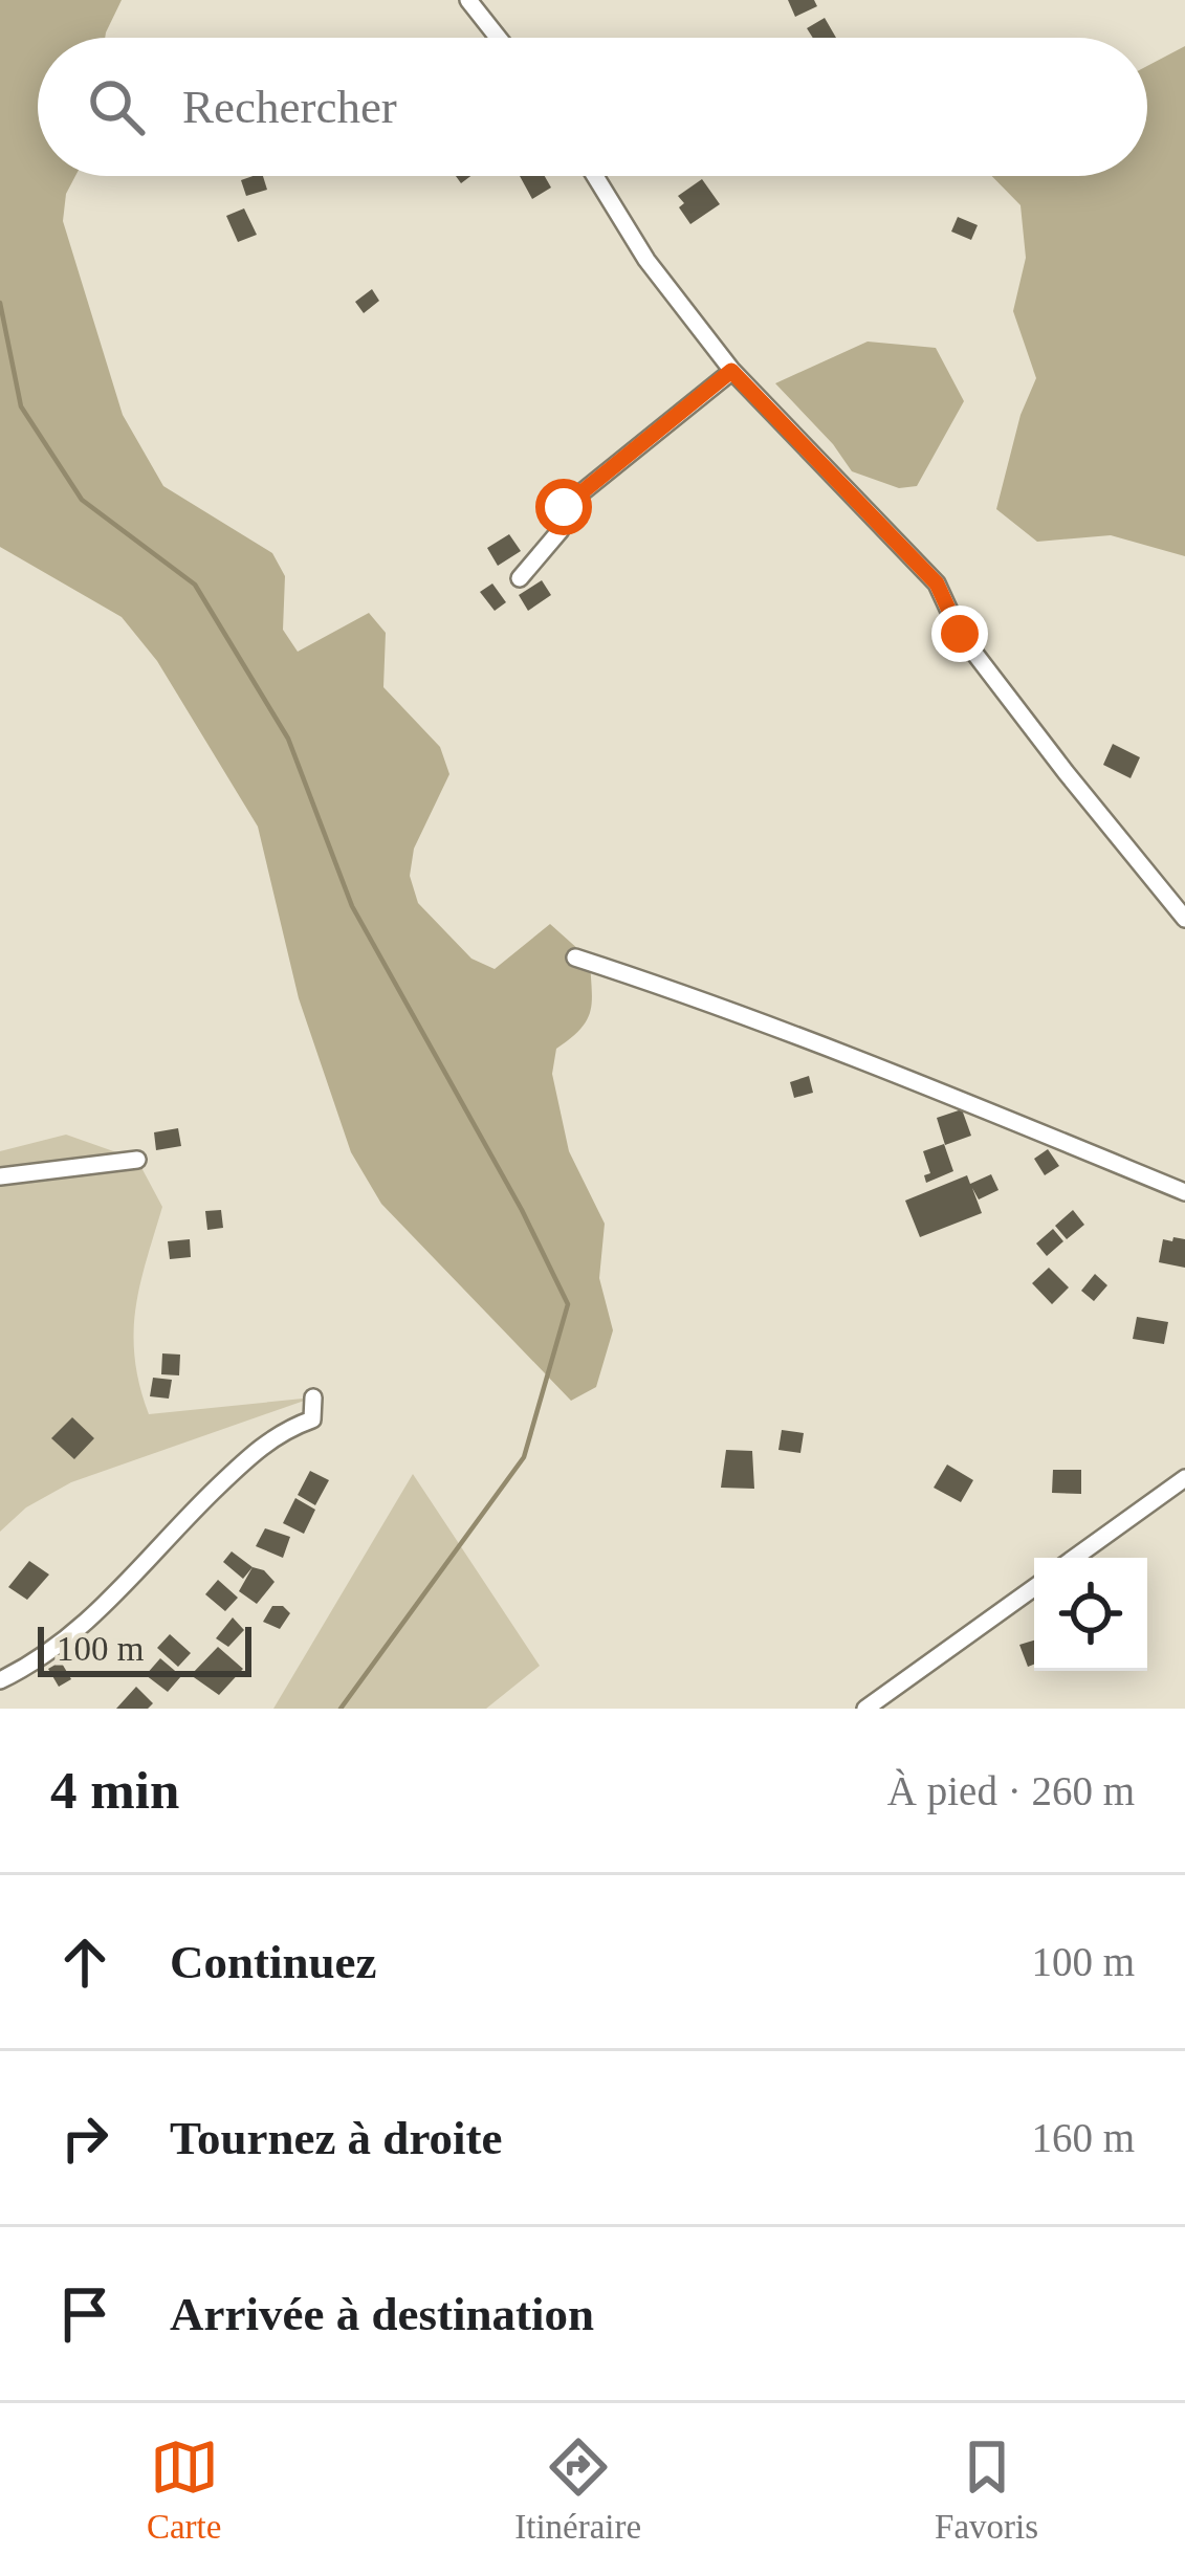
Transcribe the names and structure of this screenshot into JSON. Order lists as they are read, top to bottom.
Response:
{
  "scale_bar": "100 m",
  "page": {
    "search": "Rechercher",
    "scale": "100 m",
    "heading": ["4 min", "À pied · 260 m"],
    "list": [
      ["Continuez", "100 m"],
      ["Tournez à droite", "160 m"],
      "Arrivée à destination"
    ],
    "nav": ["Carte", "Itinéraire", "Favoris"]
  }
}
